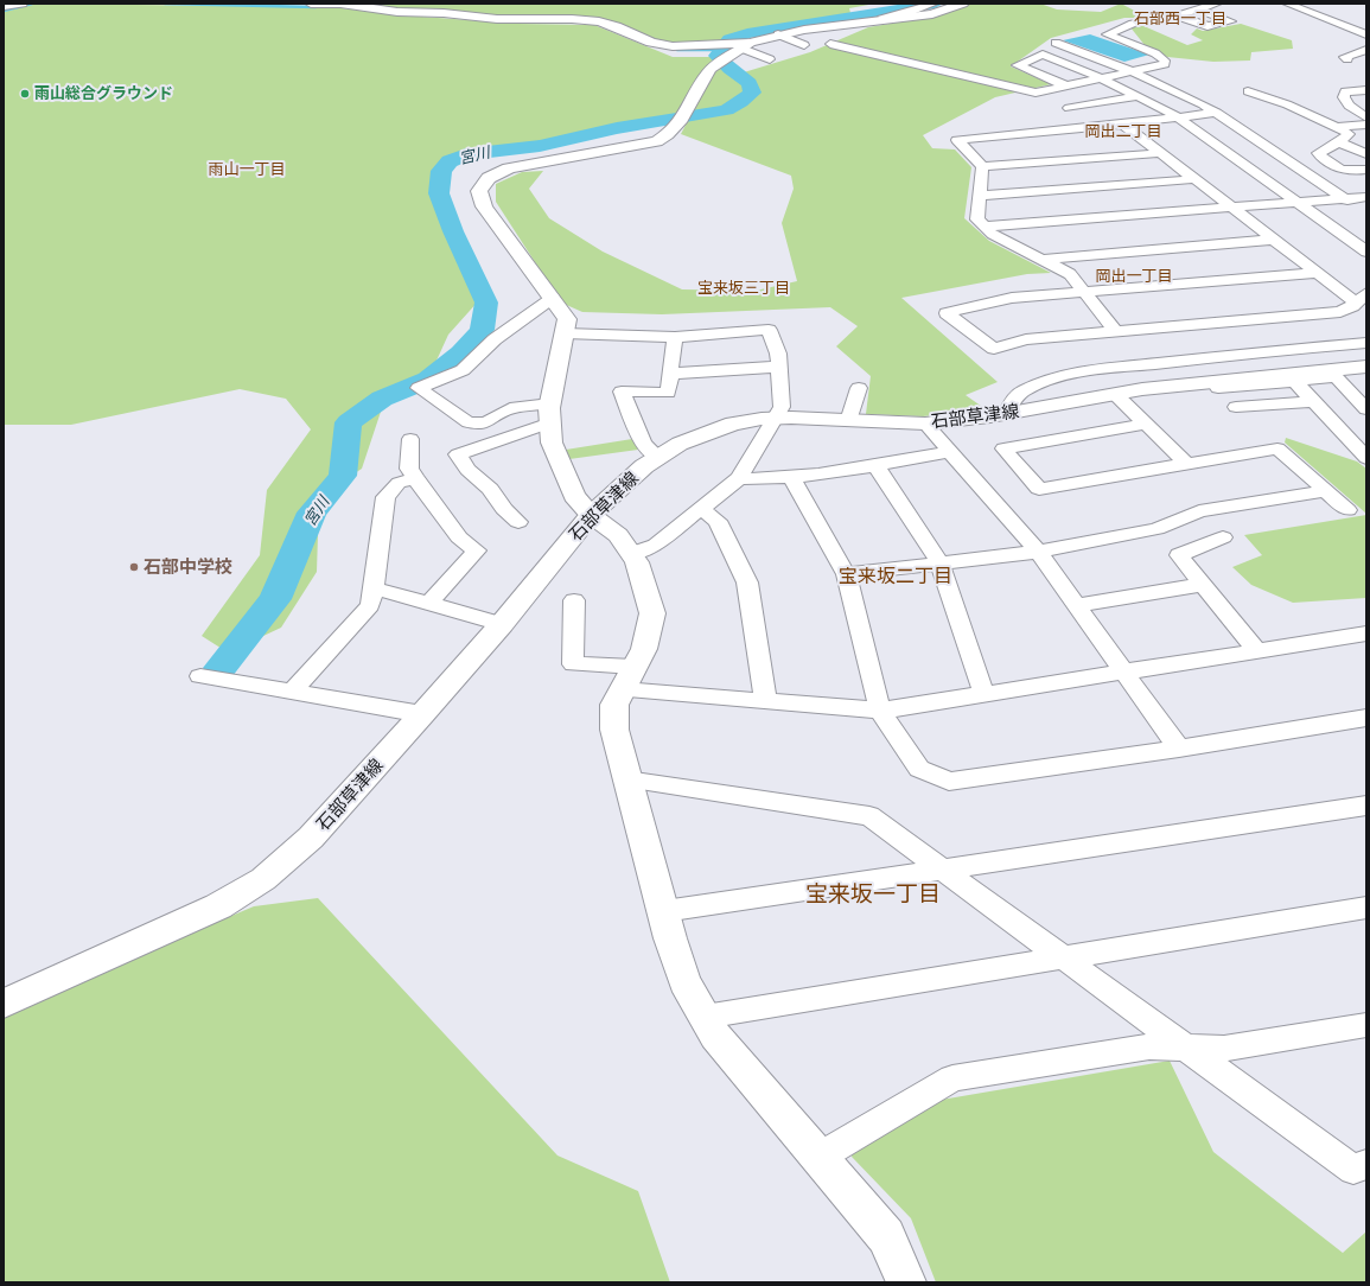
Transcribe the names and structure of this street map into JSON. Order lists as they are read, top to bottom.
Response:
{
  "streets": {
    "street": ["石部草津線"]
  },
  "districts": [
    "石部西一丁目",
    "岡出二丁目",
    "雨山一丁目",
    "岡出一丁目",
    "宝来坂三丁目",
    "宝来坂二丁目",
    "宝来坂一丁目"
  ],
  "water": ["宮川"],
  "places": ["雨山総合グラウンド", "石部中学校"]
}
